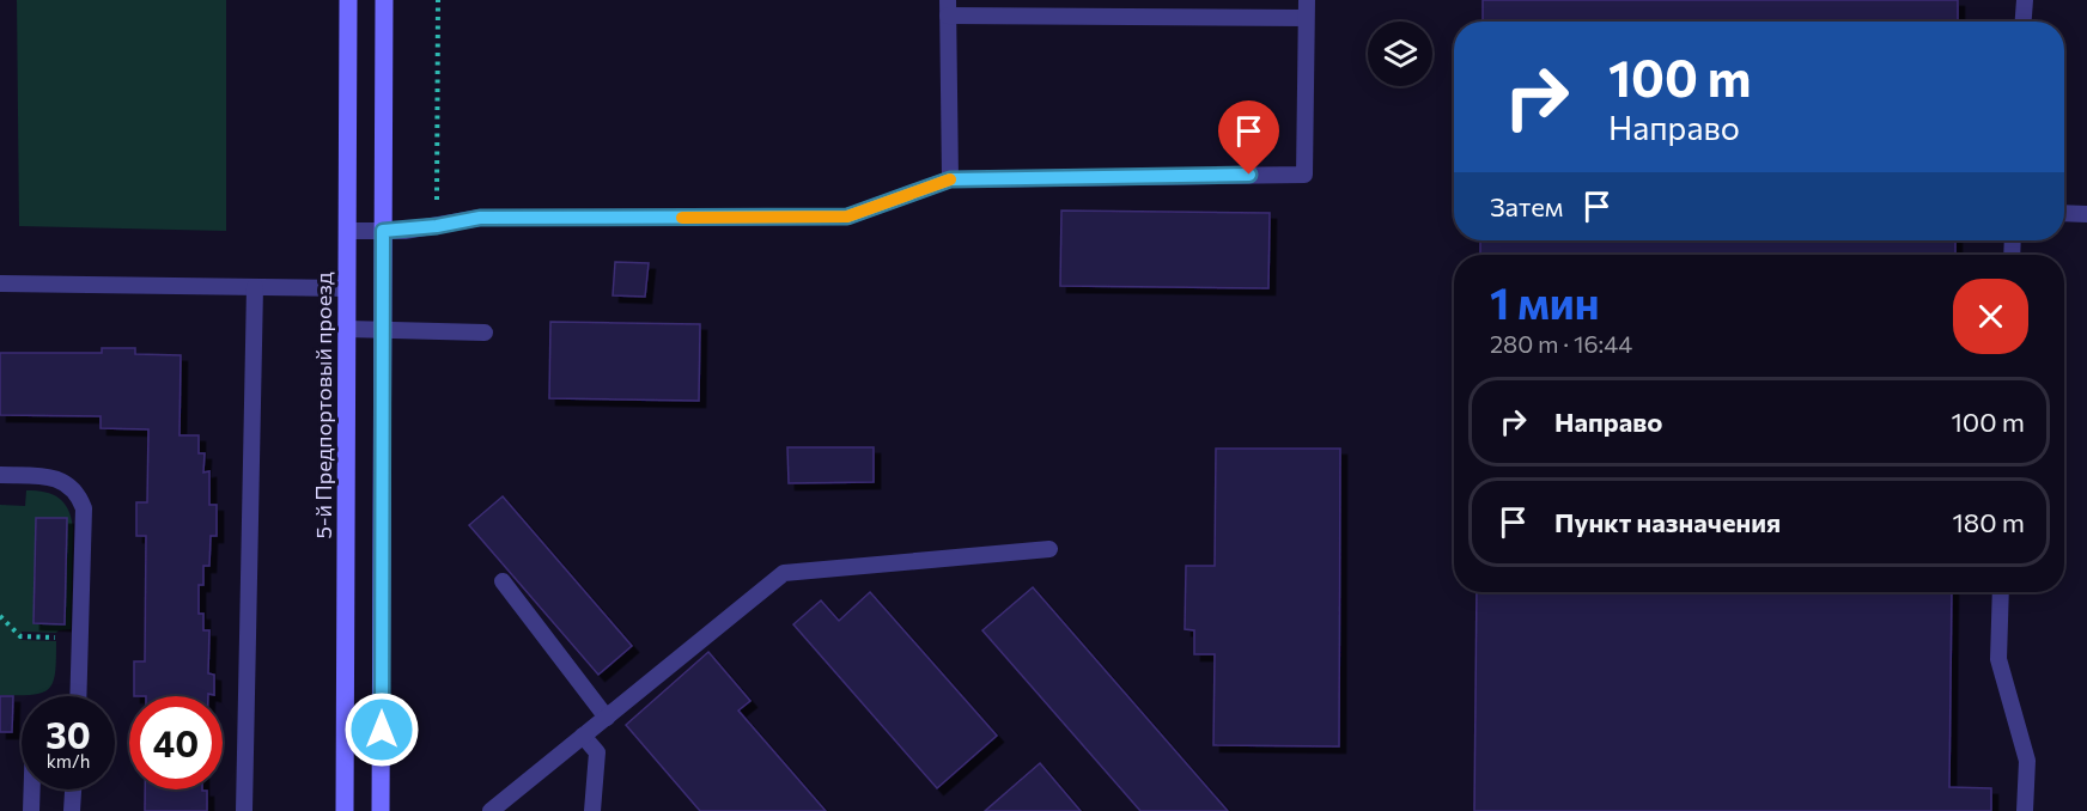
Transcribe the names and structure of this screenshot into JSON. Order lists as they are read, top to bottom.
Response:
{
  "streets": {
    "street": ["5-й Предпортовый проезд"]
  },
  "page": {
    "turn": ["100 m", "Направо"],
    "then": "Затем",
    "heading": ["1 мин", "280 m · 16:44"],
    "list": [
      {
        "name": "Направо",
        "value": "100 m"
      },
      {
        "name": "Пункт назначения",
        "value": "180 m"
      }
    ],
    "speed": "30 km/h",
    "limit": "40"
  }
}
